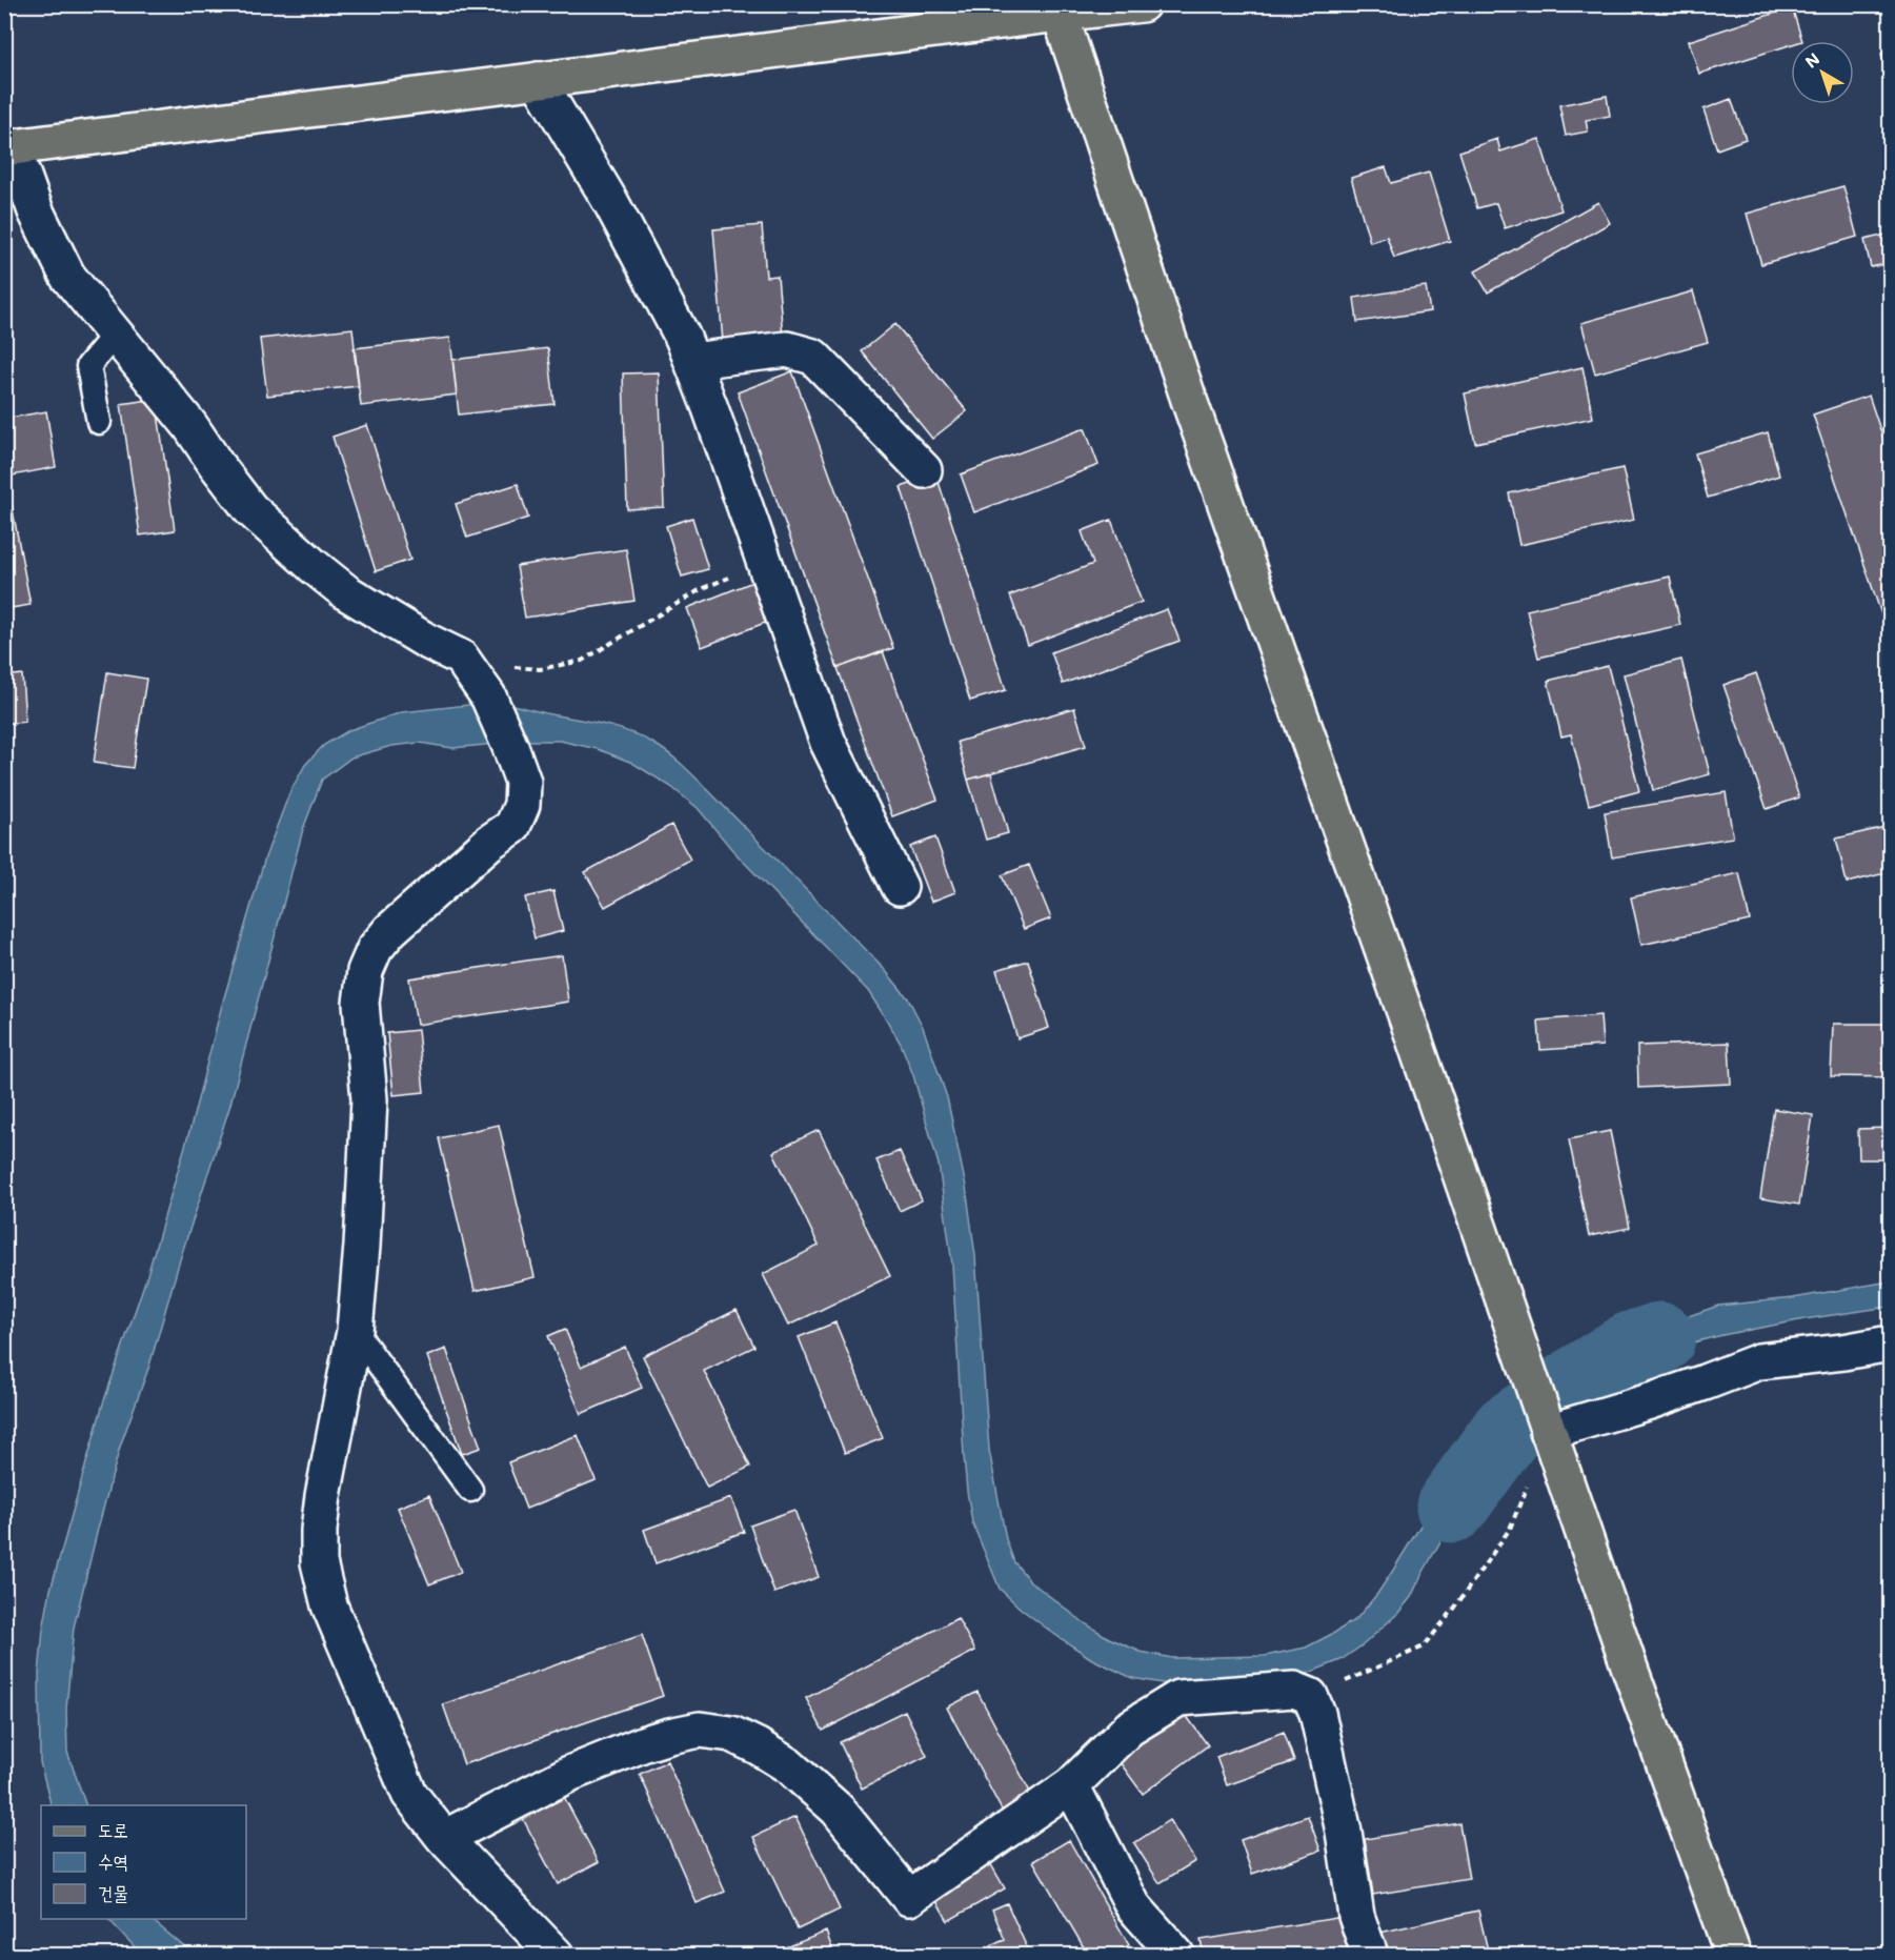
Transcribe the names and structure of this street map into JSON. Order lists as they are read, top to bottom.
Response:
{
  "legend": ["도로", "수역", "건물"],
  "north": "top left"
}
